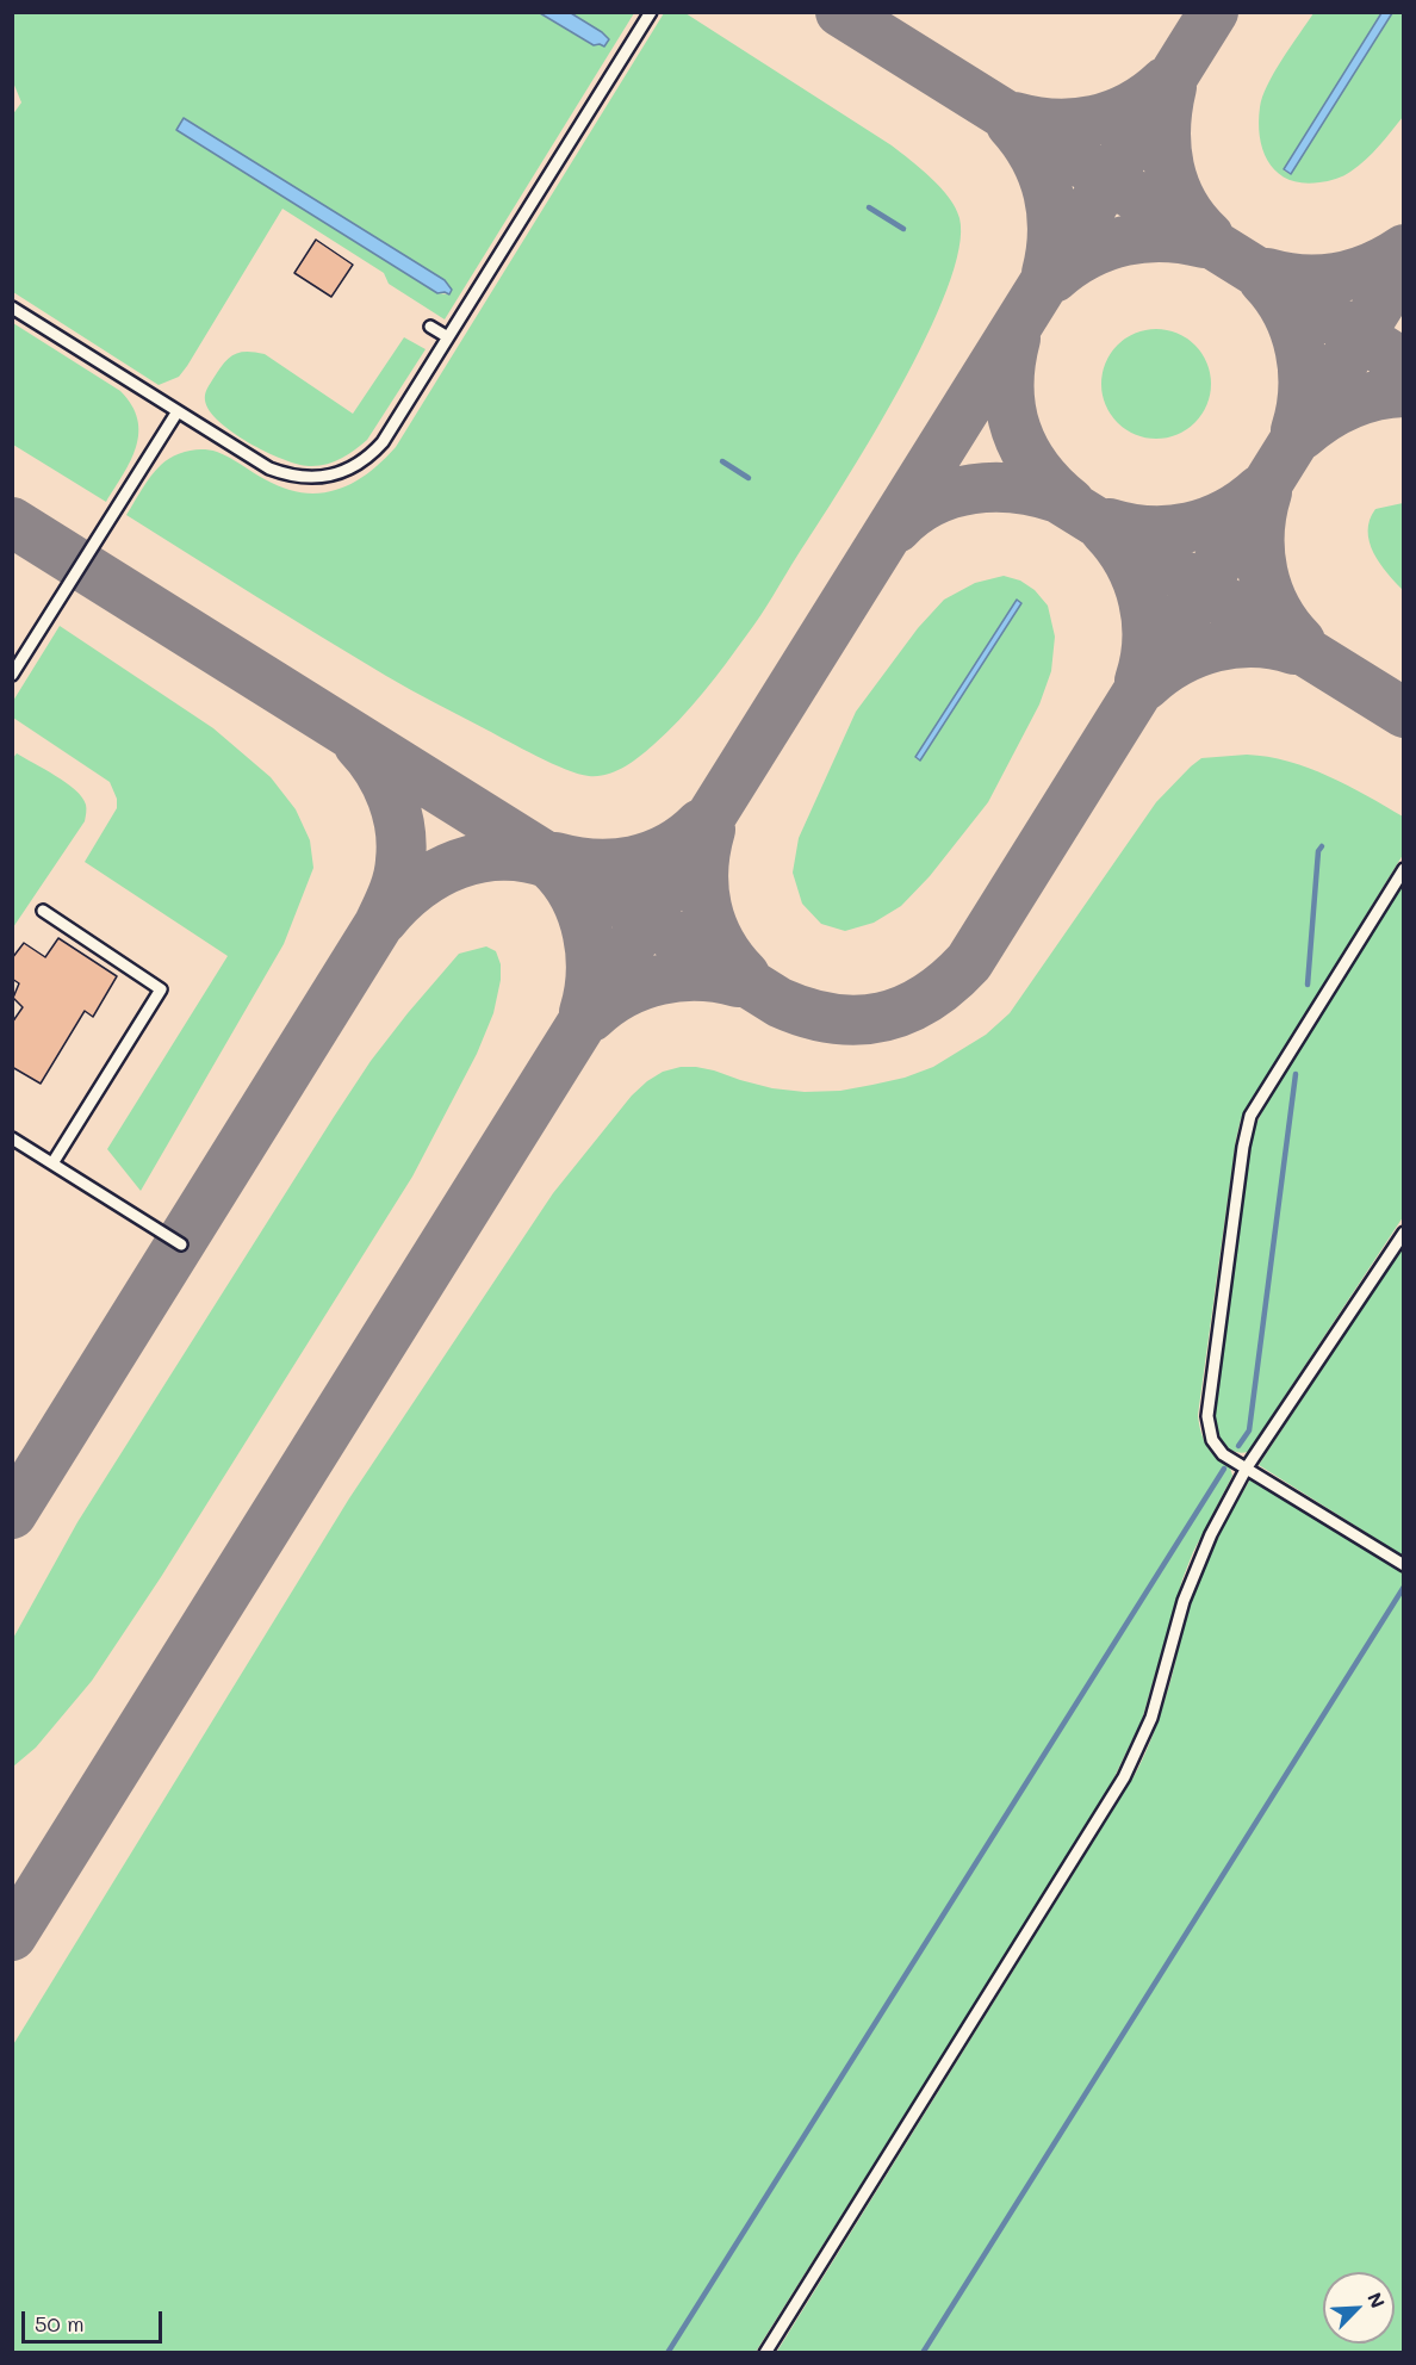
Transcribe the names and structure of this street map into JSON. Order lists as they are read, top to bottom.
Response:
{
  "scale_bar": "50 m",
  "north": "top right"
}
